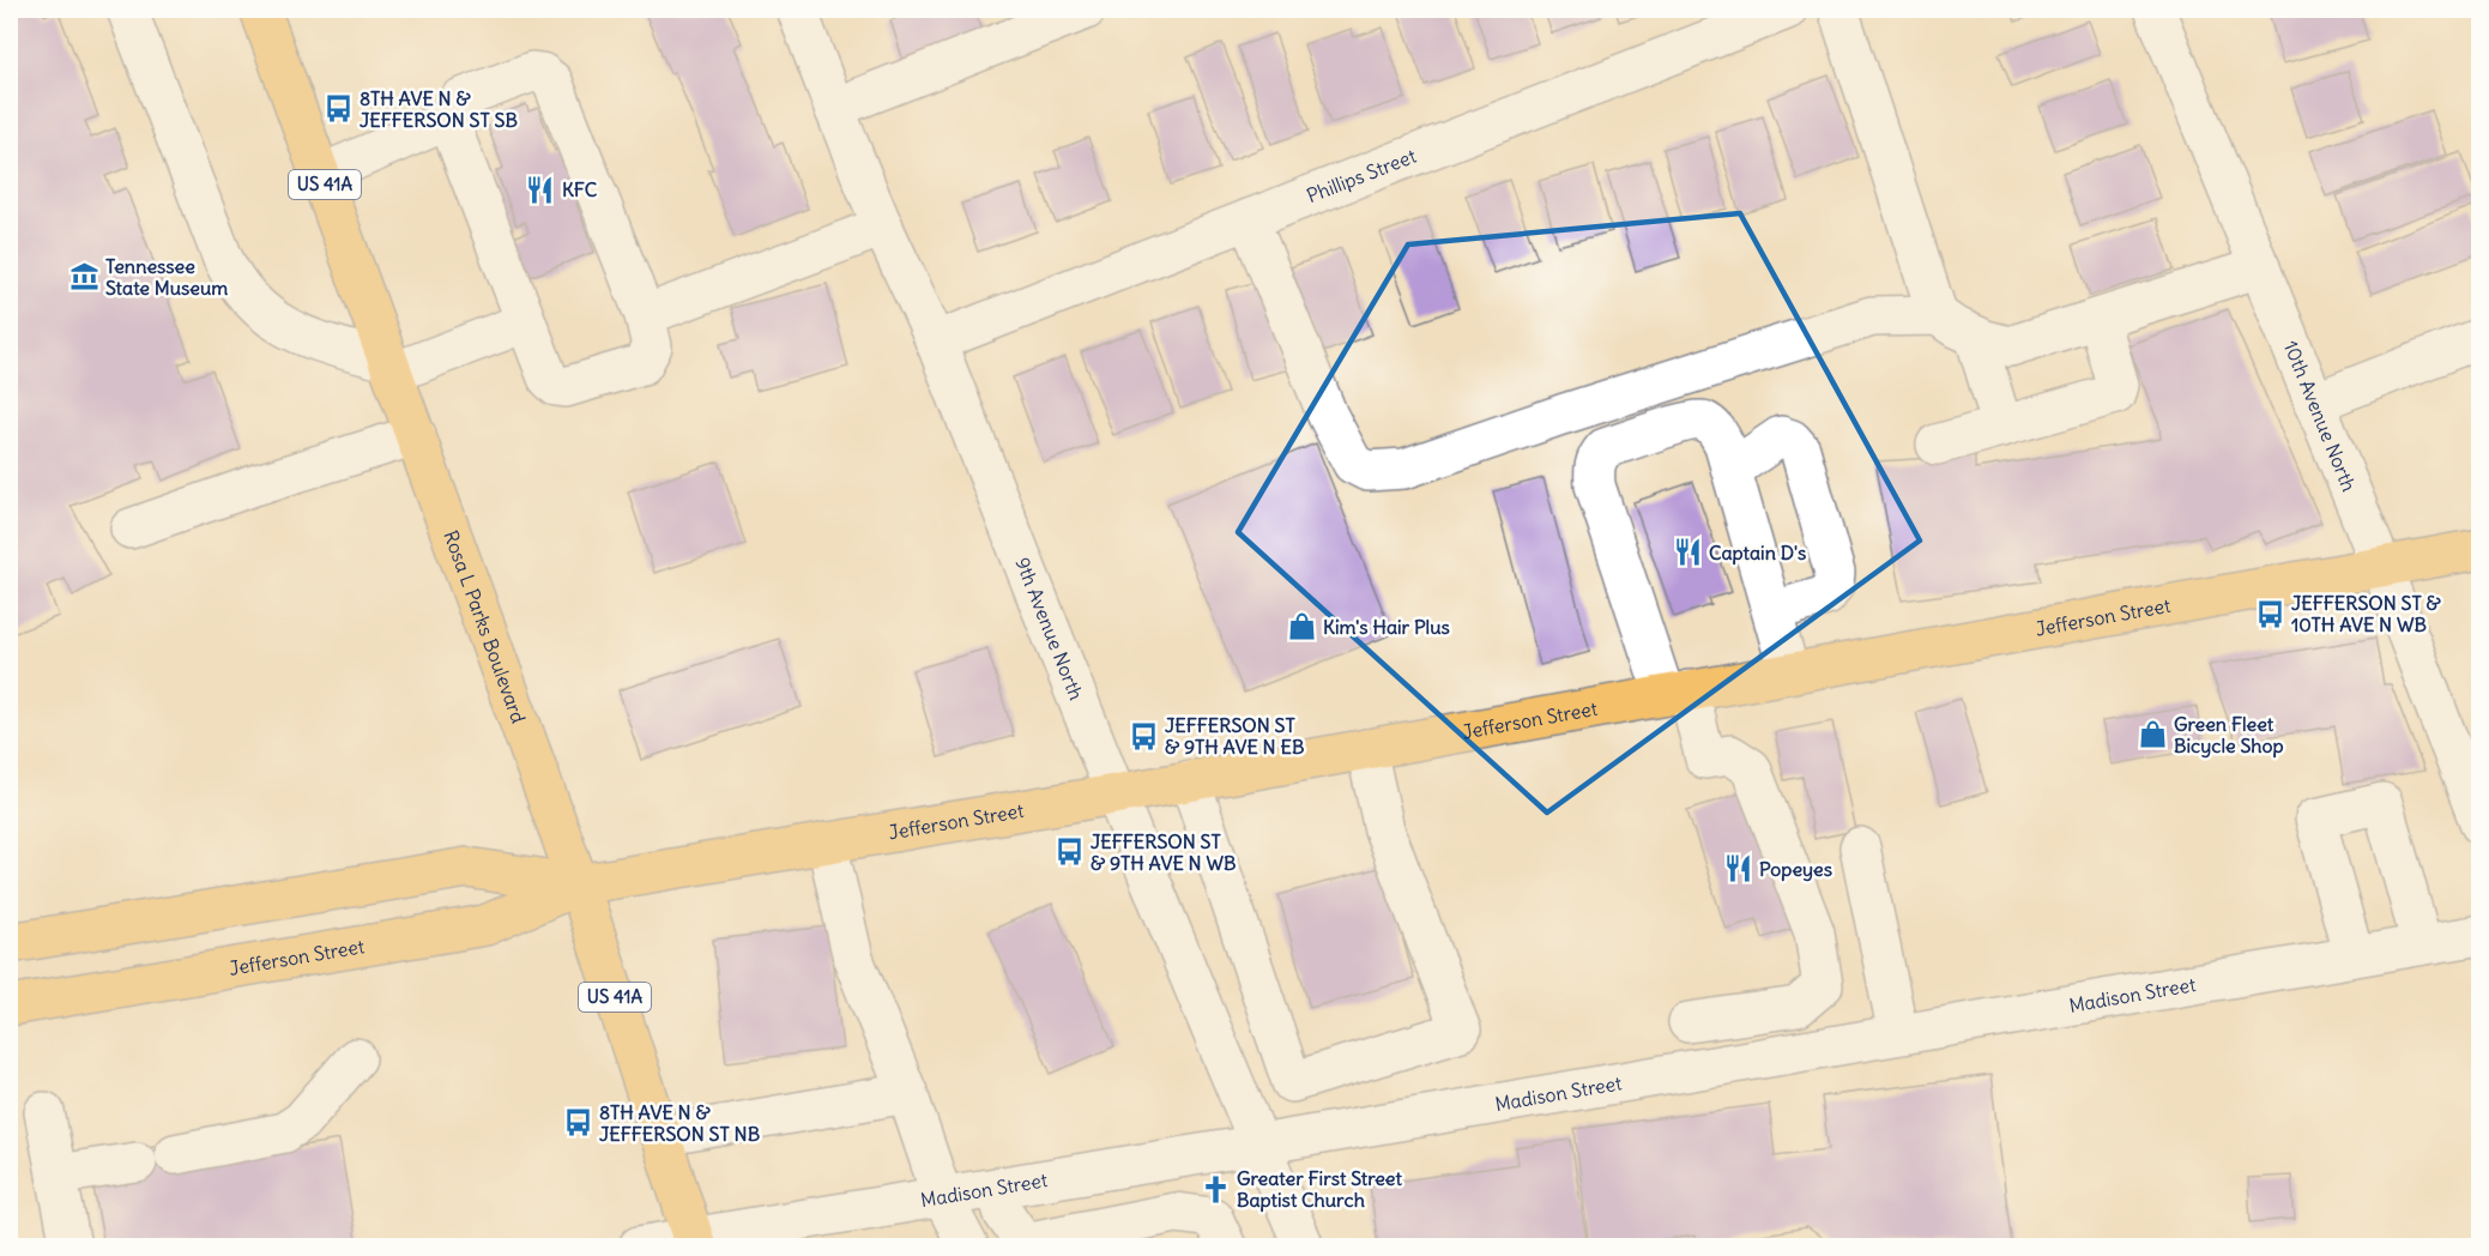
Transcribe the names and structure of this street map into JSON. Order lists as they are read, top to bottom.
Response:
{
  "streets": {
    "main road": ["US 41A", "Jefferson Street", "Rosa L Parks Boulevard"],
    "street": [
      "Phillips Street",
      "10th Avenue North",
      "9th Avenue North",
      "Madison Street"
    ]
  },
  "crossings": [
    ["Phillips Street", "9th Avenue North"],
    ["10th Avenue North", "Jefferson Street"],
    ["Jefferson Street", "Rosa L Parks Boulevard"],
    ["Jefferson Street", "9th Avenue North"],
    ["Rosa L Parks Boulevard", "Madison Street"],
    ["9th Avenue North", "Madison Street"]
  ],
  "places": {
    "bus stop": [
      "8TH AVE N & JEFFERSON ST SB",
      "JEFFERSON ST & 10TH AVE N WB",
      "JEFFERSON ST & 9TH AVE N EB",
      "JEFFERSON ST & 9TH AVE N WB",
      "8TH AVE N & JEFFERSON ST NB"
    ],
    "restaurant": ["KFC", "Captain D's", "Popeyes"],
    "museum": ["Tennessee State Museum"],
    "shop": ["Kim's Hair Plus", "Green Fleet Bicycle Shop"],
    "church": ["Greater First Street Baptist Church"]
  }
}
